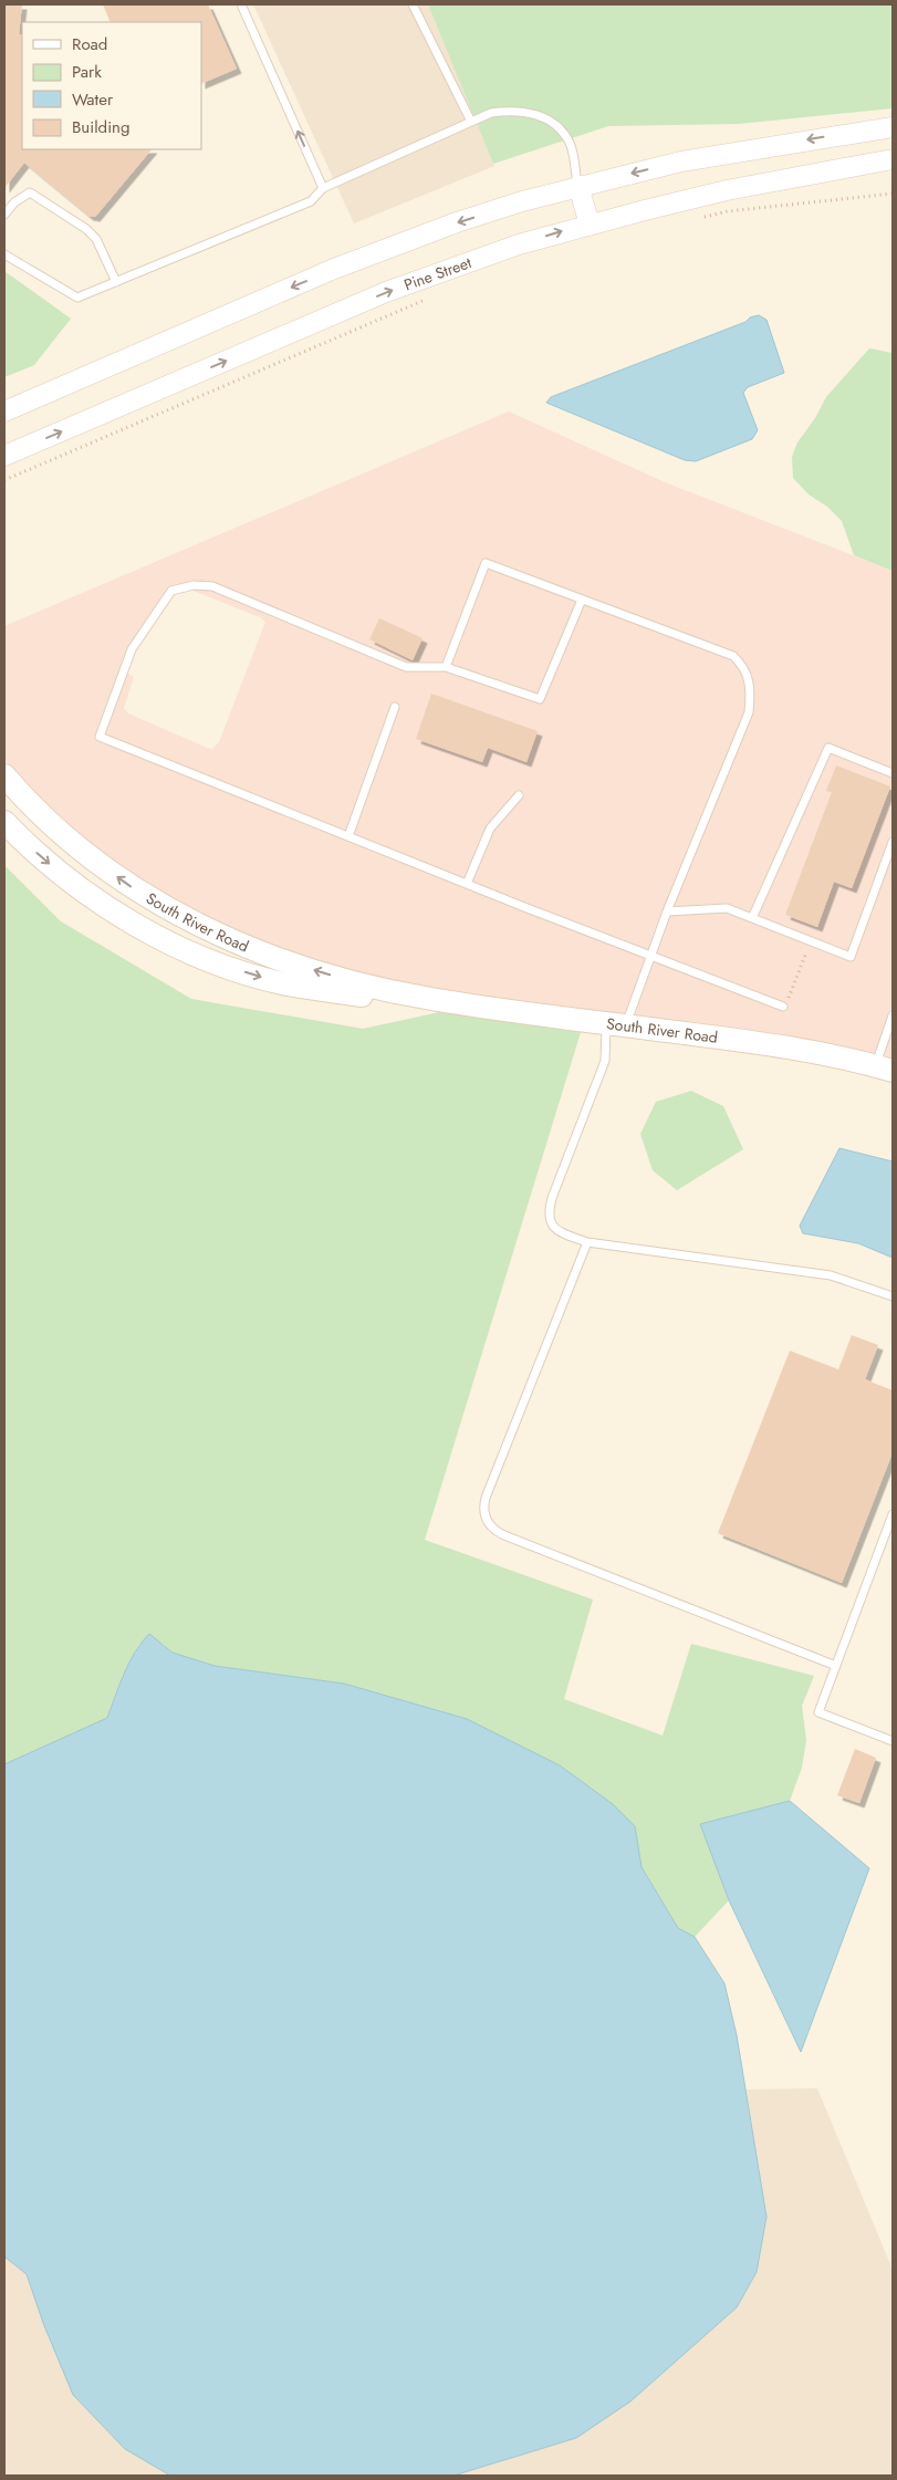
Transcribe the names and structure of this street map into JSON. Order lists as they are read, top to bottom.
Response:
{
  "streets": {
    "main road": ["South River Road"],
    "street": ["Pine Street"]
  },
  "legend": [
    "Road",
    "Park",
    "Water",
    "Building"
  ]
}
